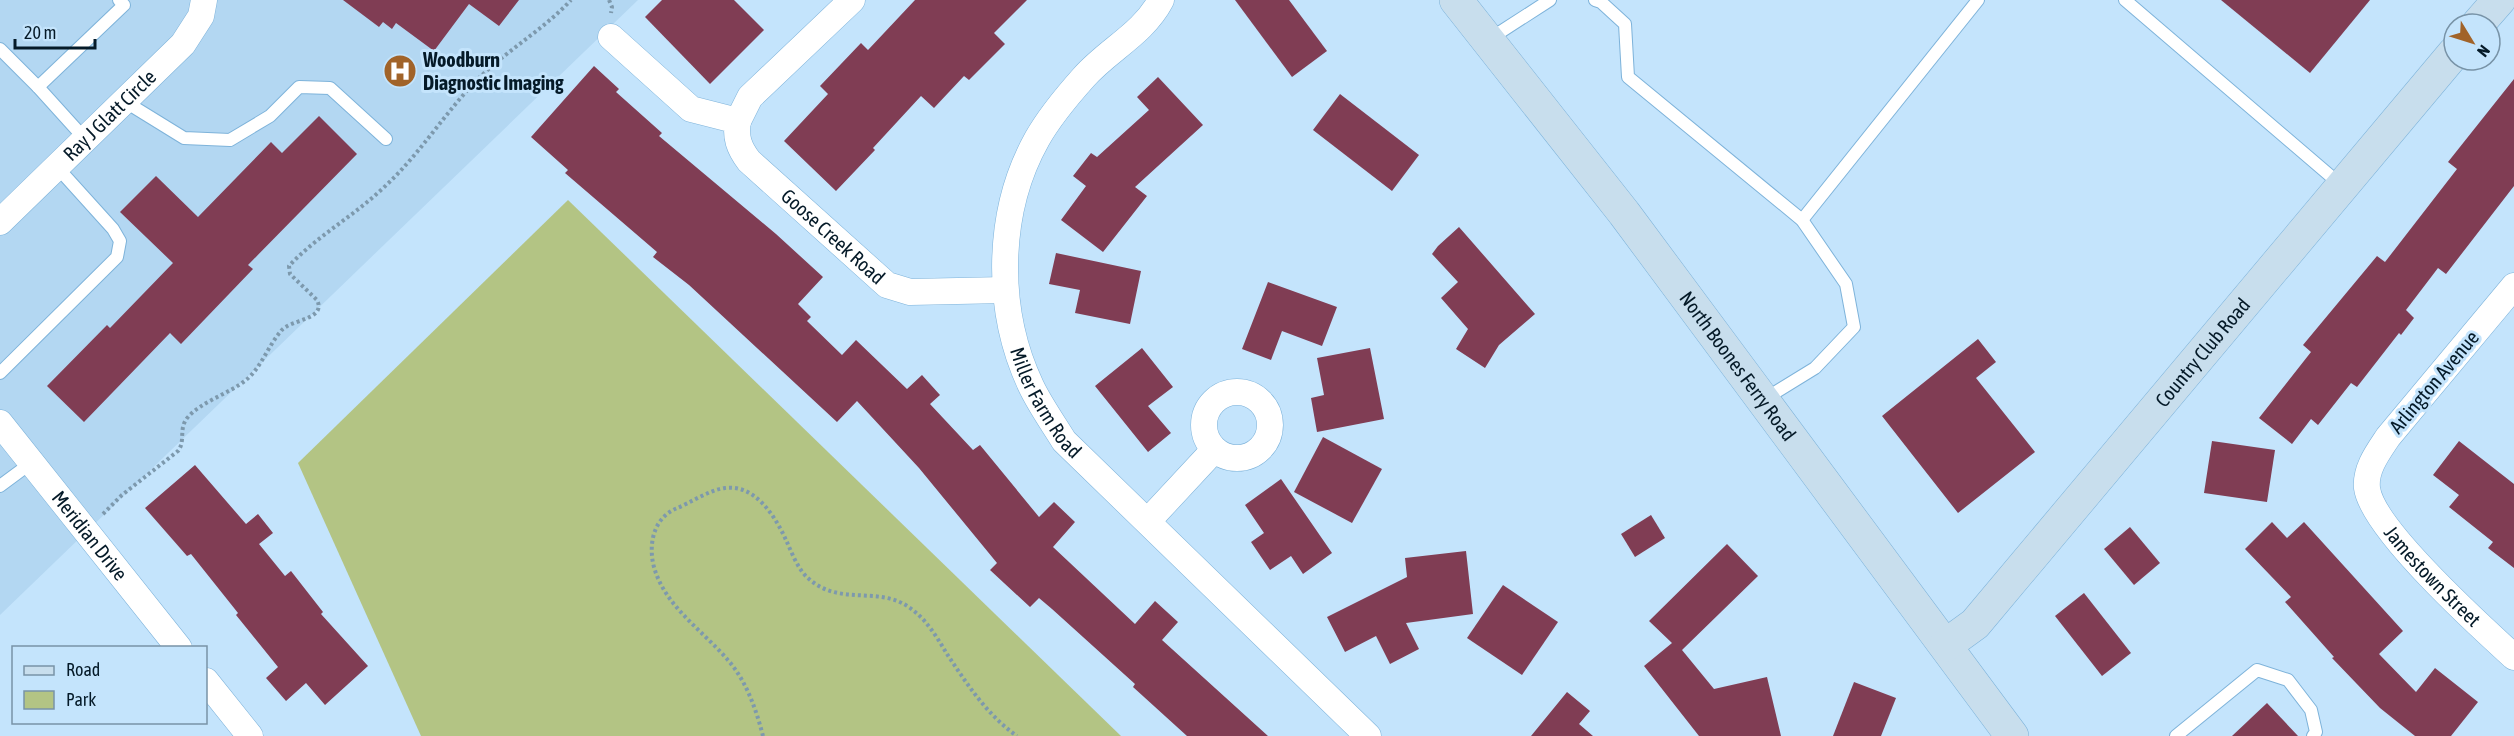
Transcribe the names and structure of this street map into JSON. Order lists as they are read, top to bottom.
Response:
{
  "streets": {
    "main road": ["Country Club Road", "North Boones Ferry Road"],
    "street": [
      "Ray J Glatt Circle",
      "Goose Creek Road",
      "Arlington Avenue",
      "Miller Farm Road",
      "Meridian Drive",
      "Jamestown Street"
    ]
  },
  "crossings": [
    ["Goose Creek Road", "Miller Farm Road"],
    ["Country Club Road", "North Boones Ferry Road"],
    ["Arlington Avenue", "Jamestown Street"]
  ],
  "places": {
    "hospital": ["Woodburn Diagnostic Imaging"]
  },
  "legend": ["Road", "Park"],
  "scale_bar": "20 m",
  "north": "bottom right"
}
